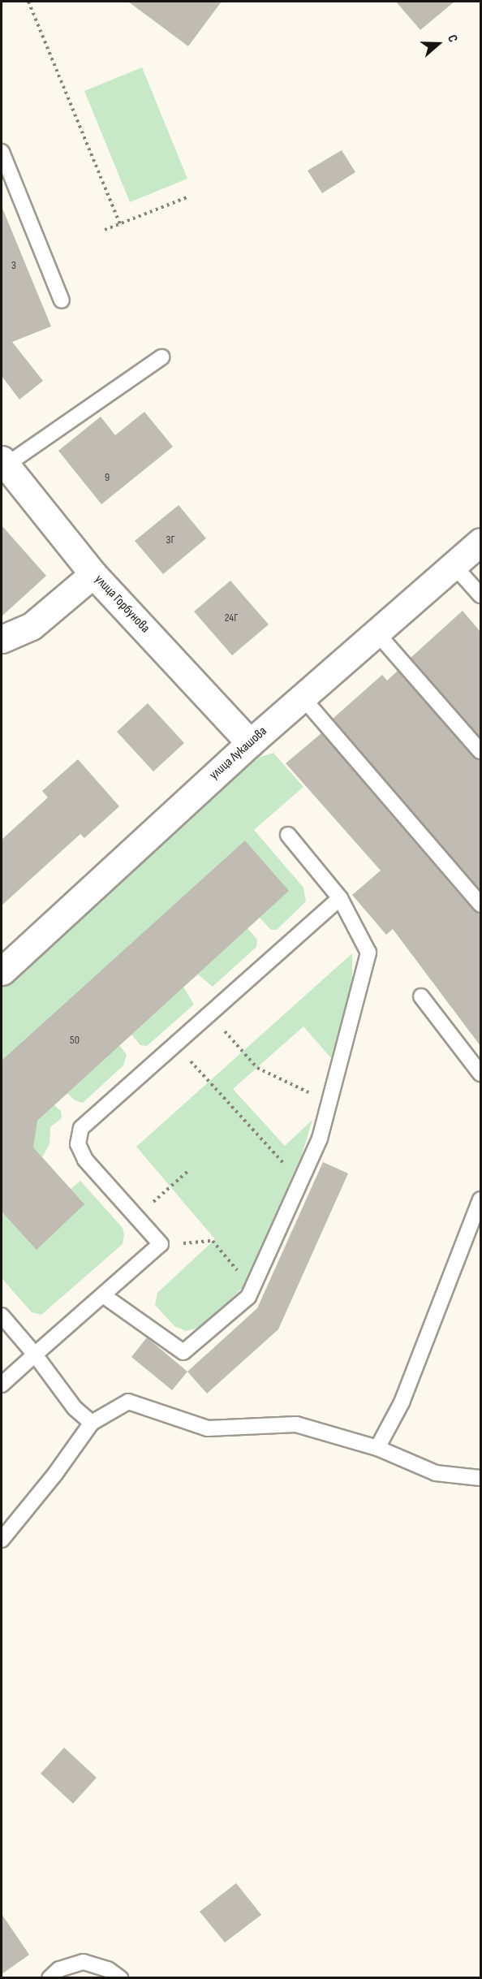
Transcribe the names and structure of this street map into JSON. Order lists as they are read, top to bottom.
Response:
{
  "streets": {
    "street": ["улица Горбунова", "улица Лукашова"]
  },
  "crossings": [
    ["улица Горбунова", "улица Лукашова"]
  ],
  "house_numbers": [
    "3",
    "9",
    "3Г",
    "24Г",
    "50"
  ],
  "north": "right"
}
